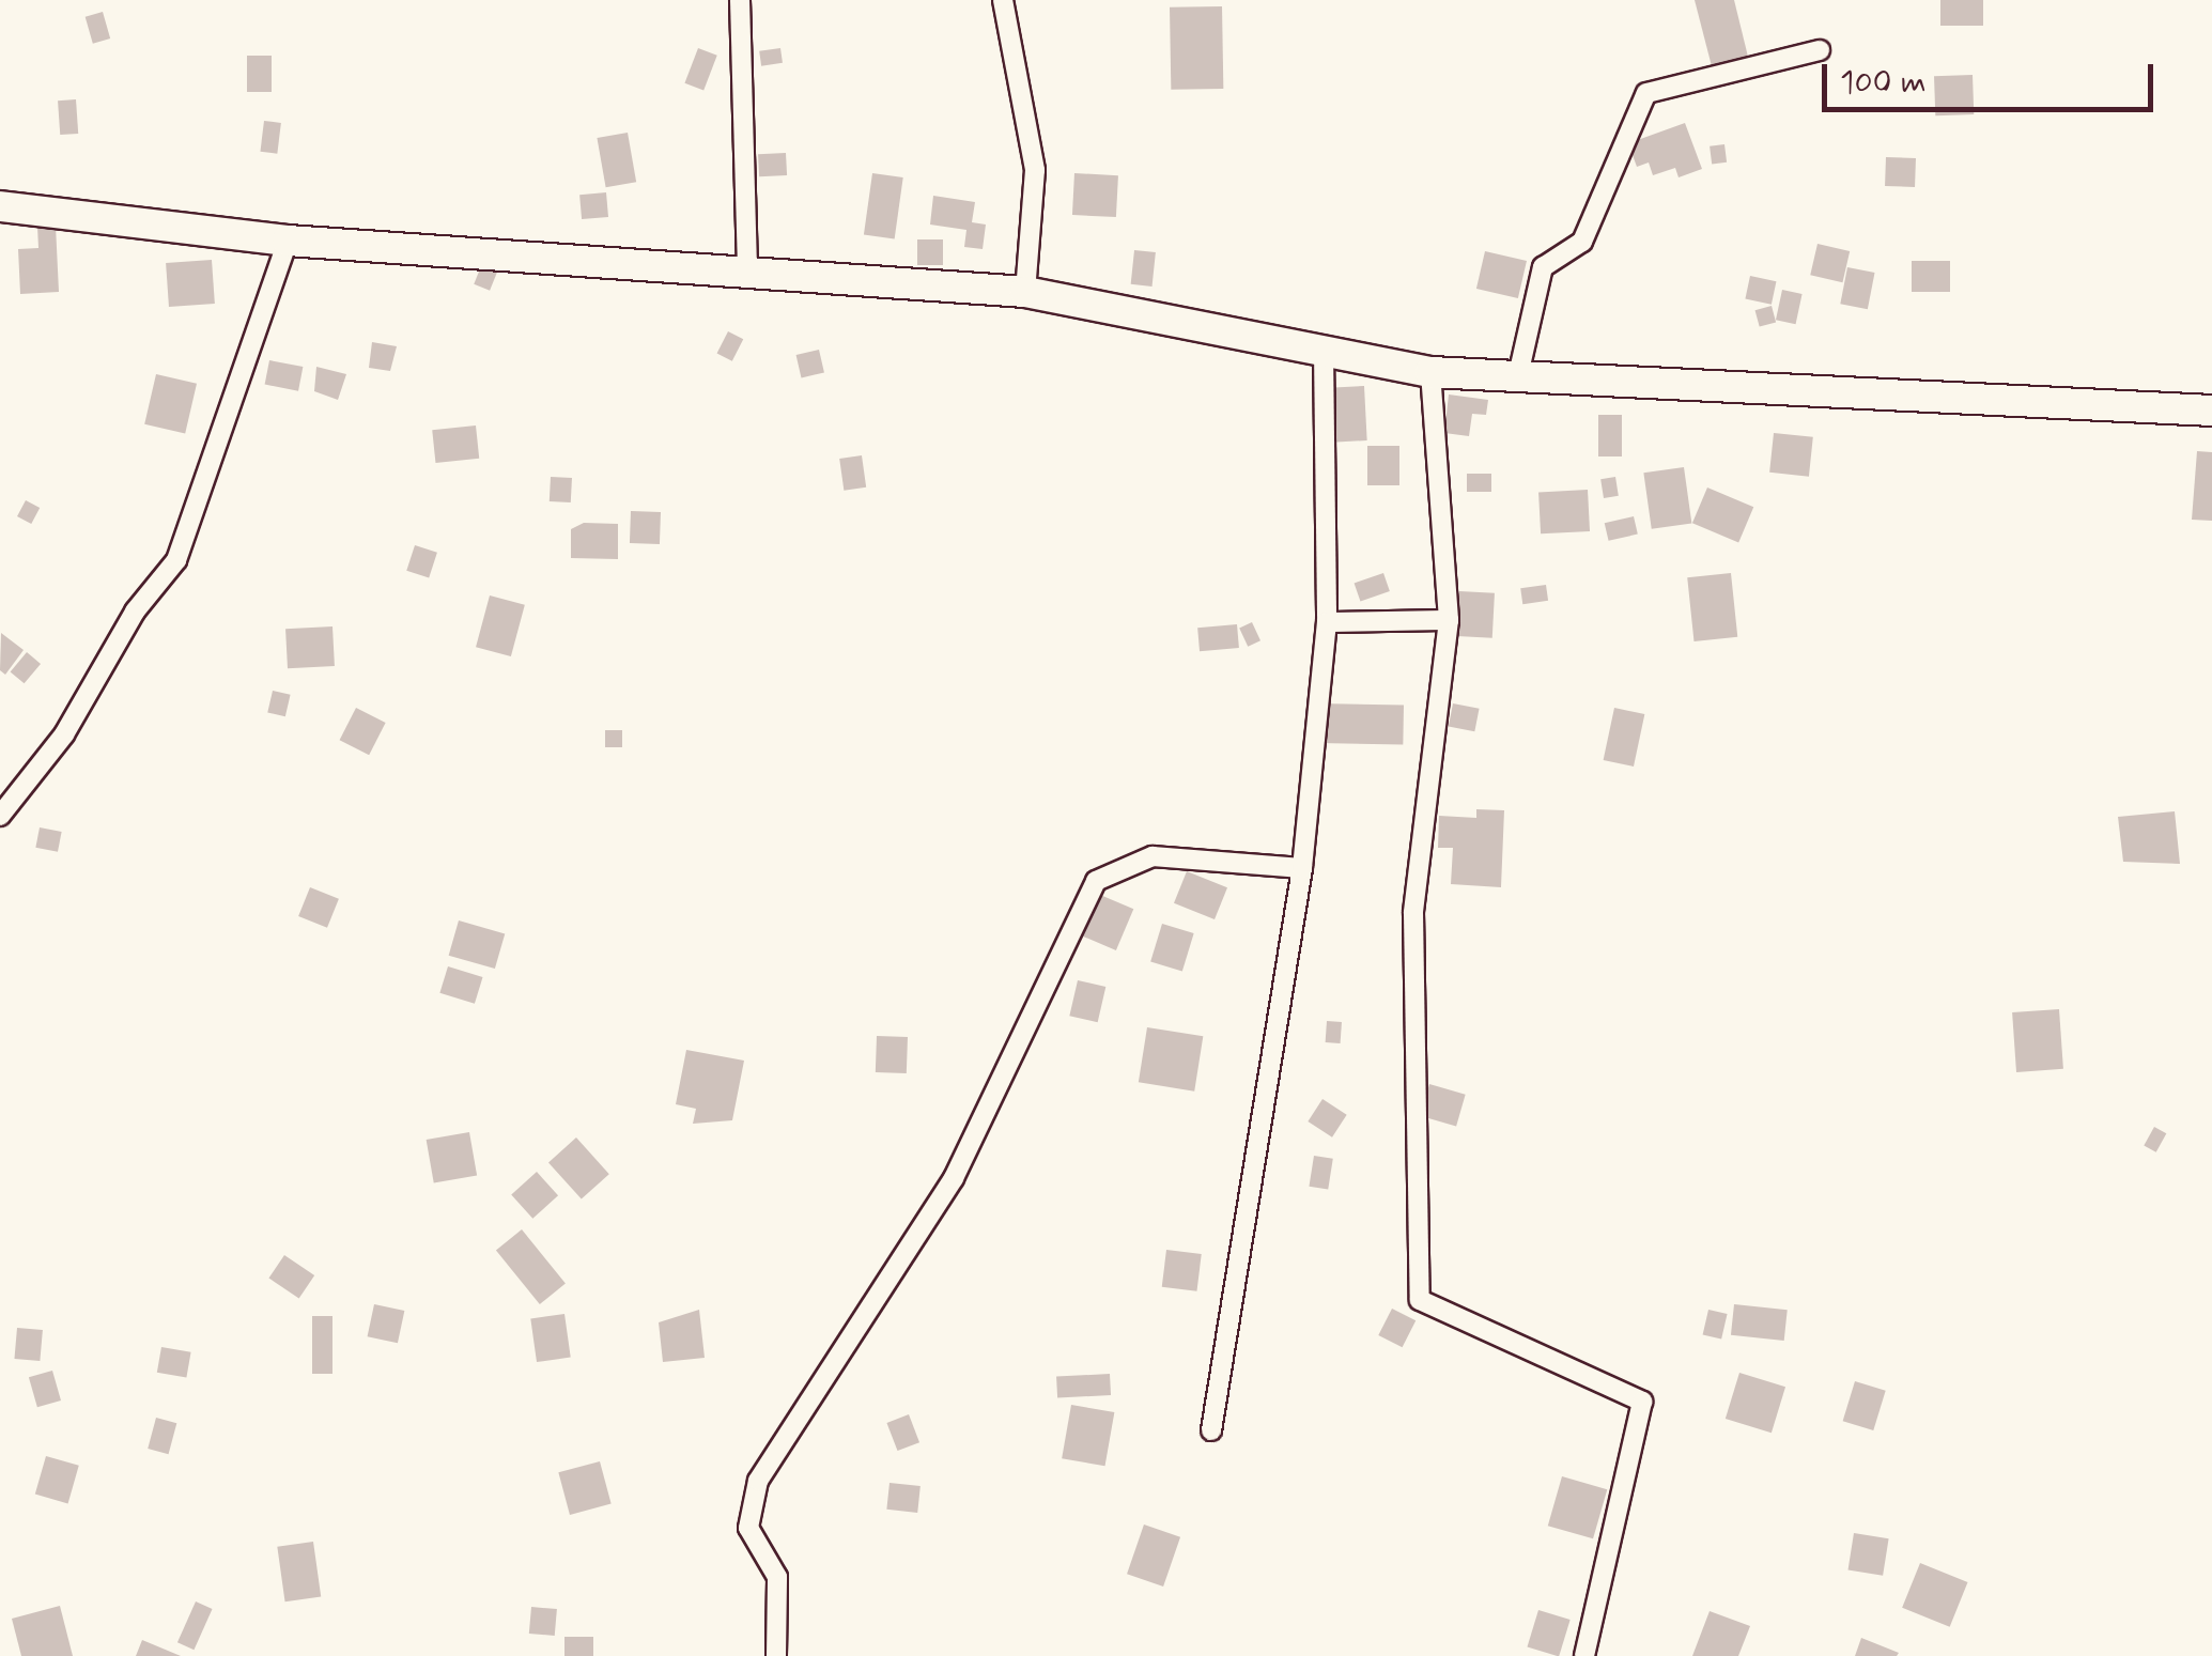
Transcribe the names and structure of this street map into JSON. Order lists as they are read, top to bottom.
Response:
{
  "scale_bar": "100 m"
}
